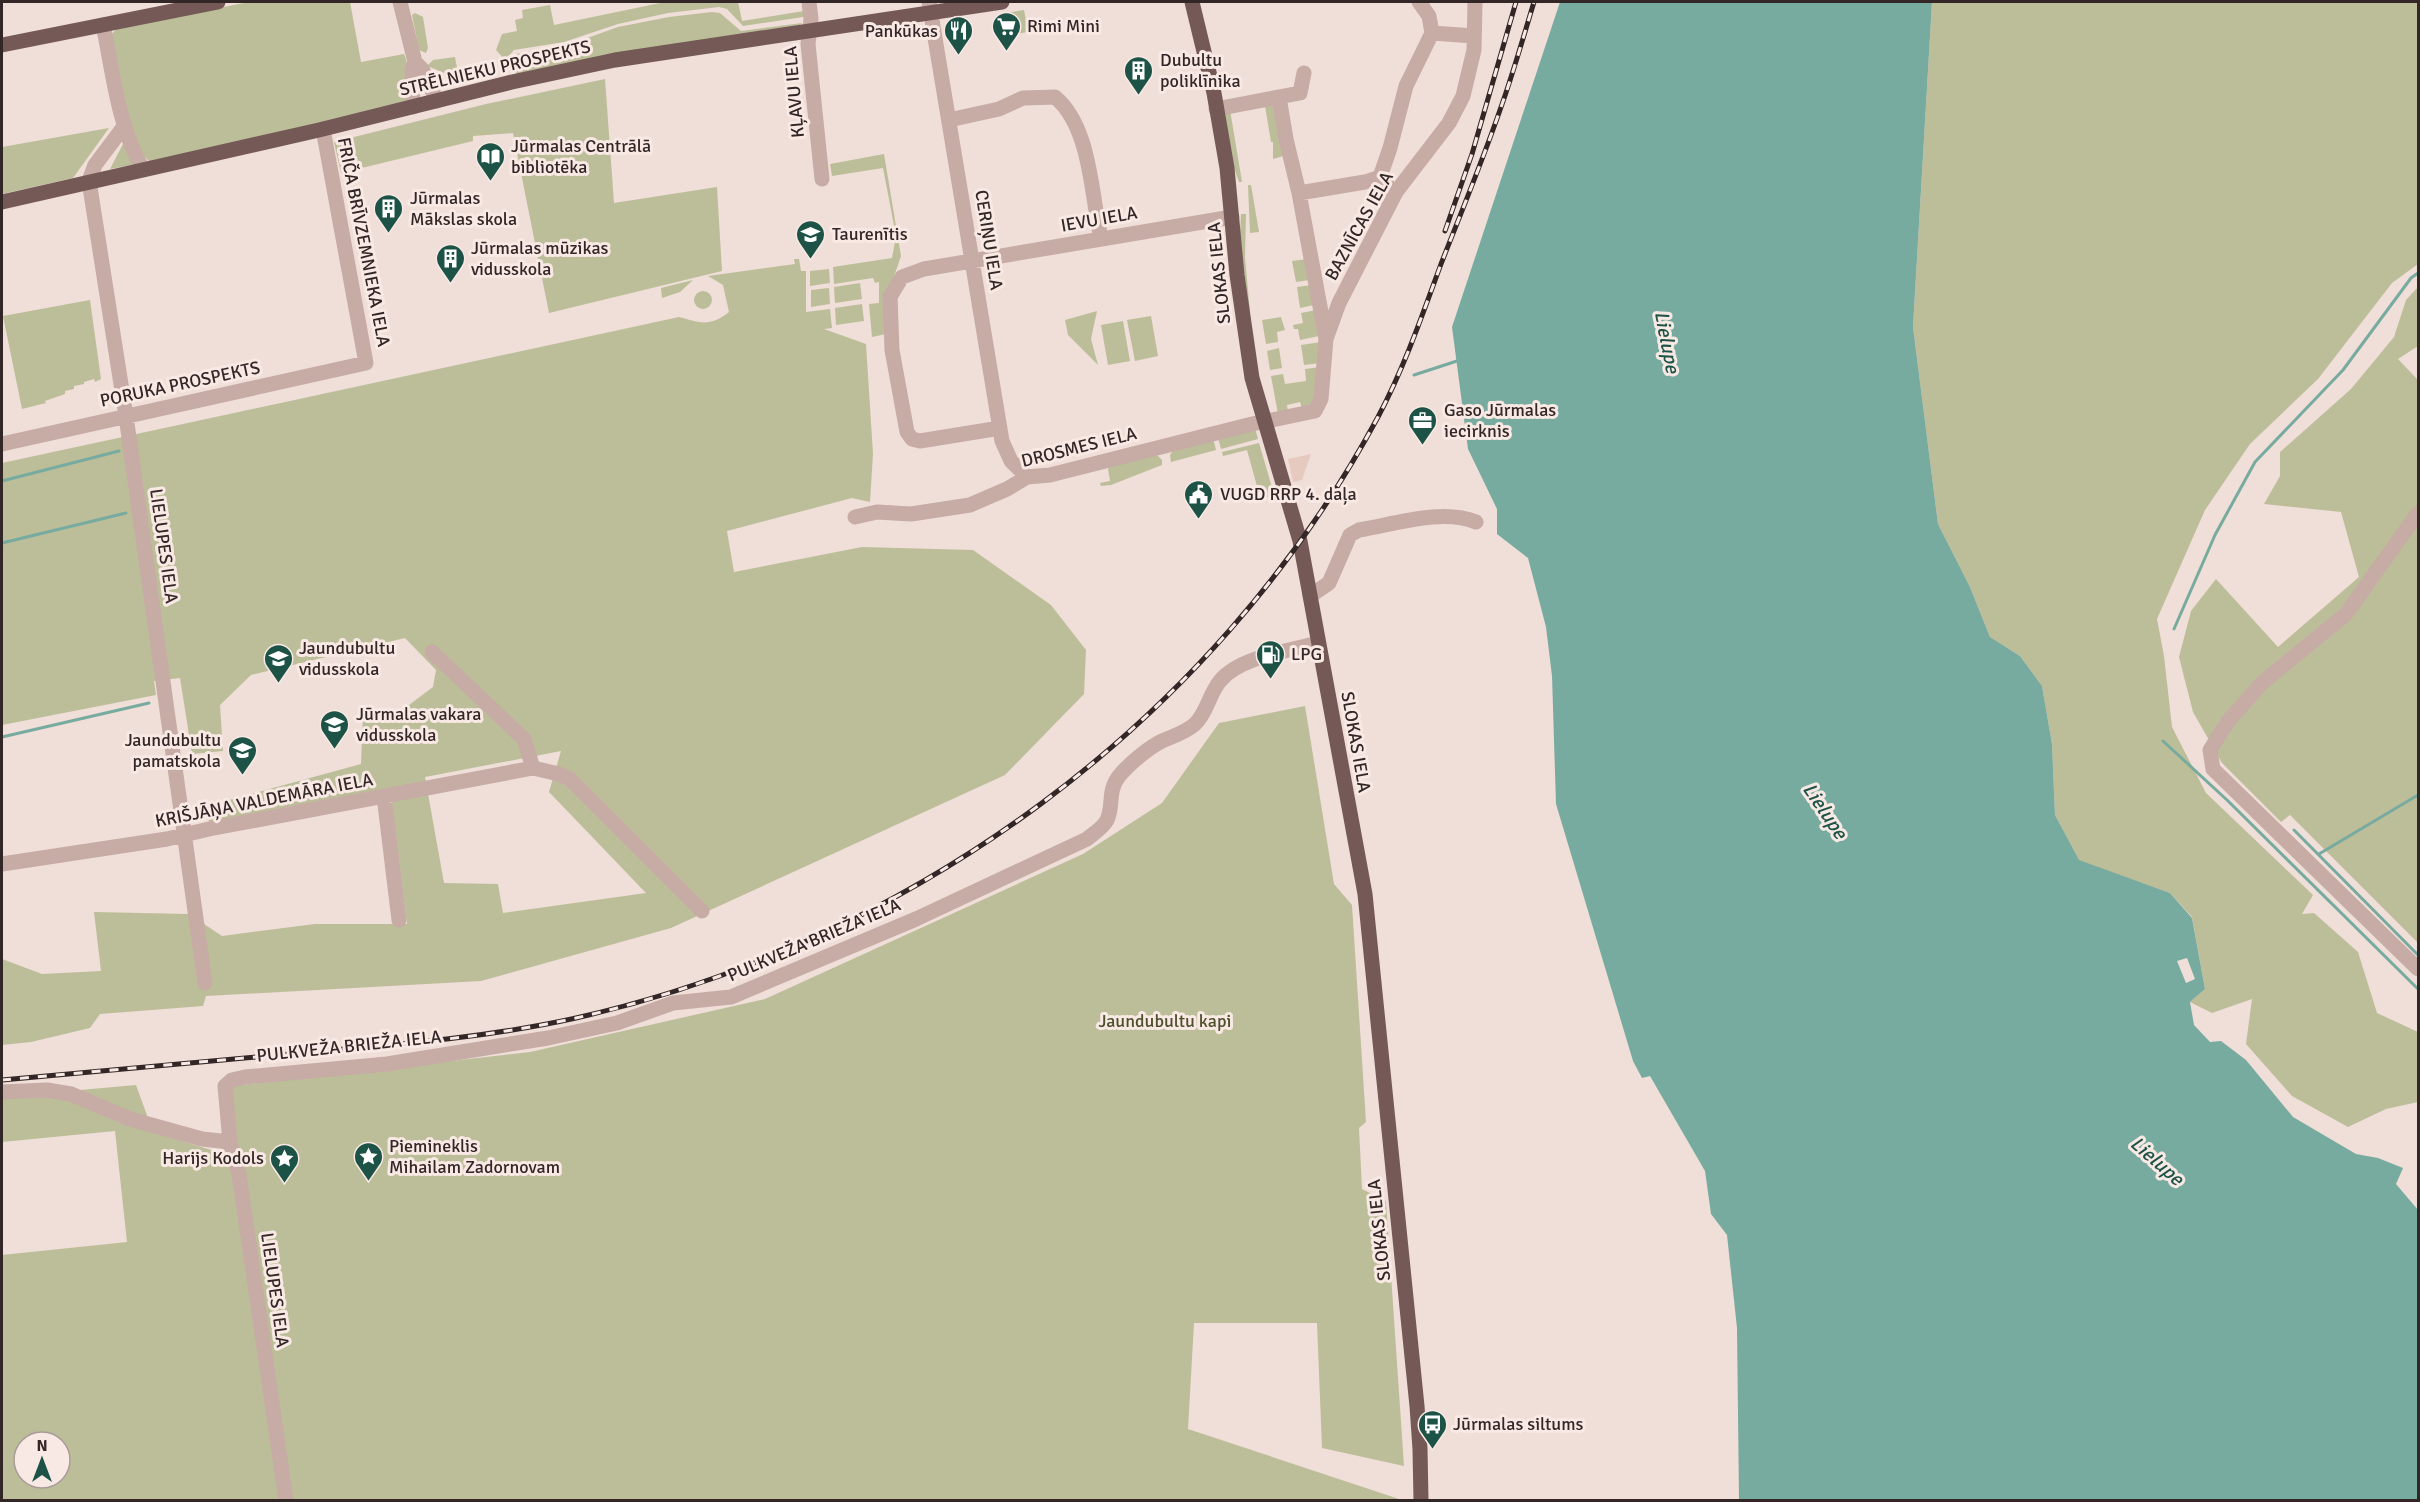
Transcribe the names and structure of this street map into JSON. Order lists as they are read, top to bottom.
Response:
{
  "streets": {
    "main road": ["STRĒLNIEKU PROSPEKTS", "SLOKAS IELA"],
    "street": [
      "KĻAVU IELA",
      "IEVU IELA",
      "BAZNĪCAS IELA",
      "CERIŅU IELA",
      "FRIČA BRĪVZEMNIEKA IELA",
      "PORUKA PROSPEKTS",
      "DROSMES IELA",
      "LIELUPES IELA",
      "KRIŠJĀŅA VALDEMĀRA IELA",
      "PULKVEŽA BRIEŽA IELA"
    ]
  },
  "crossings": [
    ["STRĒLNIEKU PROSPEKTS", "KĻAVU IELA"],
    ["STRĒLNIEKU PROSPEKTS", "CERIŅU IELA"],
    ["STRĒLNIEKU PROSPEKTS", "FRIČA BRĪVZEMNIEKA IELA"],
    ["STRĒLNIEKU PROSPEKTS", "LIELUPES IELA"],
    ["IEVU IELA", "CERIŅU IELA"],
    ["IEVU IELA", "SLOKAS IELA"],
    ["BAZNĪCAS IELA", "DROSMES IELA"],
    ["CERIŅU IELA", "DROSMES IELA"],
    ["FRIČA BRĪVZEMNIEKA IELA", "PORUKA PROSPEKTS"],
    ["SLOKAS IELA", "DROSMES IELA"],
    ["SLOKAS IELA", "PULKVEŽA BRIEŽA IELA"],
    ["PORUKA PROSPEKTS", "LIELUPES IELA"],
    ["LIELUPES IELA", "KRIŠJĀŅA VALDEMĀRA IELA"],
    ["LIELUPES IELA", "PULKVEŽA BRIEŽA IELA"]
  ],
  "water": ["Lielupe"],
  "parks": ["Jaundubultu kapi"],
  "places": {
    "supermarket": ["Rimi Mini"],
    "restaurant": ["Pankūkas"],
    "building": ["Dubultu poliklīnika", "Jūrmalas Mākslas skola", "Jūrmalas mūzikas vidusskola"],
    "library": ["Jūrmalas Centrālā bibliotēka"],
    "school or university": [
      "Taurenītis",
      "Jaundubultu vidusskola",
      "Jūrmalas vakara vidusskola",
      "Jaundubultu pamatskola"
    ],
    "office": ["Gaso Jūrmalas iecirknis"],
    "public building": ["VUGD RRP 4. daļa"],
    "fuel station": ["LPG"],
    "place": ["Piemineklis Mihailam Zadornovam", "Harijs Kodols"],
    "bus stop": ["Jūrmalas siltums"]
  },
  "north": "top"
}
